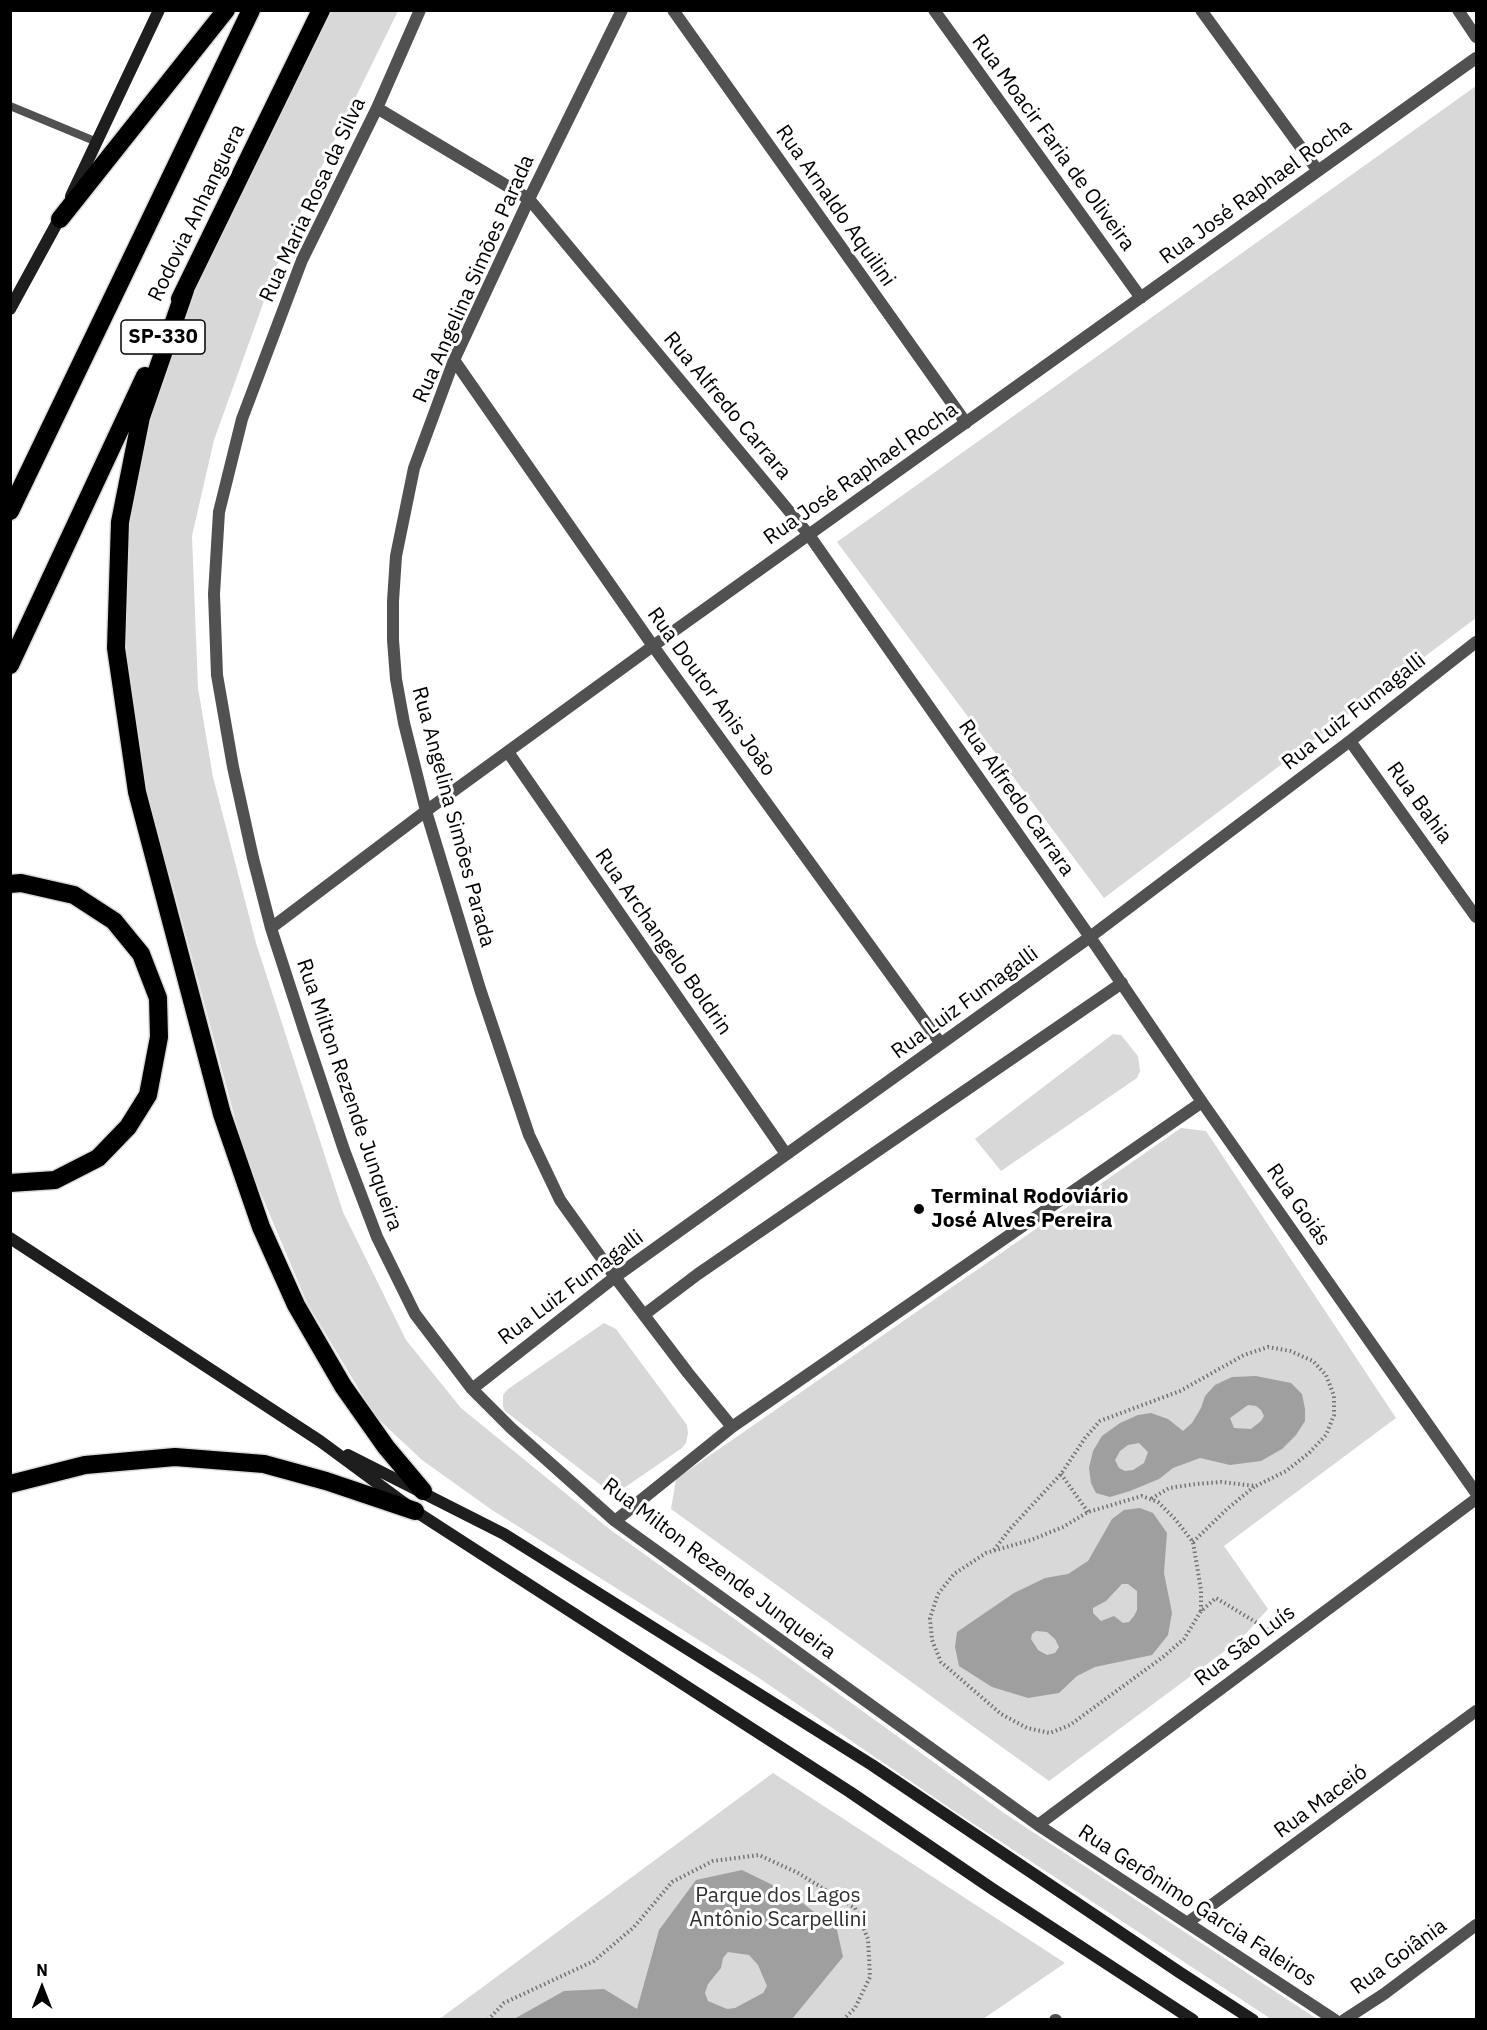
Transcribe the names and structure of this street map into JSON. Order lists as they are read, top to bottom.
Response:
{
  "streets": {
    "highway": ["Rodovia Anhanguera", "SP-330"],
    "street": [
      "Rua Moacir Faria de Oliveira",
      "Rua José Raphael Rocha",
      "Rua Maria Rosa da Silva",
      "Rua Arnaldo Aquilini",
      "Rua Angelina Simões Parada",
      "Rua Alfredo Carrara",
      "Rua Doutor Anis João",
      "Rua Luiz Fumagalli",
      "Rua Bahia",
      "Rua Archangelo Boldrin",
      "Rua Milton Rezende Junqueira",
      "Rua Goiás",
      "Rua São Luís",
      "Rua Maceió",
      "Rua Gerônimo Garcia Faleiros",
      "Rua Goiânia"
    ]
  },
  "crossings": [
    ["Rua Moacir Faria de Oliveira", "Rua José Raphael Rocha"],
    ["Rua José Raphael Rocha", "Rua Arnaldo Aquilini"],
    ["Rua José Raphael Rocha", "Rua Angelina Simões Parada"],
    ["Rua José Raphael Rocha", "Rua Alfredo Carrara"],
    ["Rua José Raphael Rocha", "Rua Doutor Anis João"],
    ["Rua José Raphael Rocha", "Rua Archangelo Boldrin"],
    ["Rua José Raphael Rocha", "Rua Milton Rezende Junqueira"],
    ["Rua Maria Rosa da Silva", "Rua Alfredo Carrara"],
    ["Rua Maria Rosa da Silva", "Rua Milton Rezende Junqueira"],
    ["Rua Angelina Simões Parada", "Rua Alfredo Carrara"],
    ["Rua Angelina Simões Parada", "Rua Doutor Anis João"],
    ["Rua Angelina Simões Parada", "Rua Luiz Fumagalli"],
    ["Rua Alfredo Carrara", "Rua Luiz Fumagalli"],
    ["Rua Alfredo Carrara", "Rua Goiás"],
    ["Rua Doutor Anis João", "Rua Luiz Fumagalli"],
    ["Rua Luiz Fumagalli", "Rua Bahia"],
    ["Rua Luiz Fumagalli", "Rua Archangelo Boldrin"],
    ["Rua Luiz Fumagalli", "Rua Milton Rezende Junqueira"],
    ["Rua Luiz Fumagalli", "Rua Goiás"],
    ["Rua Milton Rezende Junqueira", "Rua São Luís"],
    ["Rua Milton Rezende Junqueira", "Rua Gerônimo Garcia Faleiros"],
    ["Rua São Luís", "Rua Gerônimo Garcia Faleiros"],
    ["Rua Maceió", "Rua Gerônimo Garcia Faleiros"]
  ],
  "parks": ["Parque dos Lagos Antônio Scarpellini"],
  "places": ["Terminal Rodoviário José Alves Pereira"],
  "north": "top"
}
